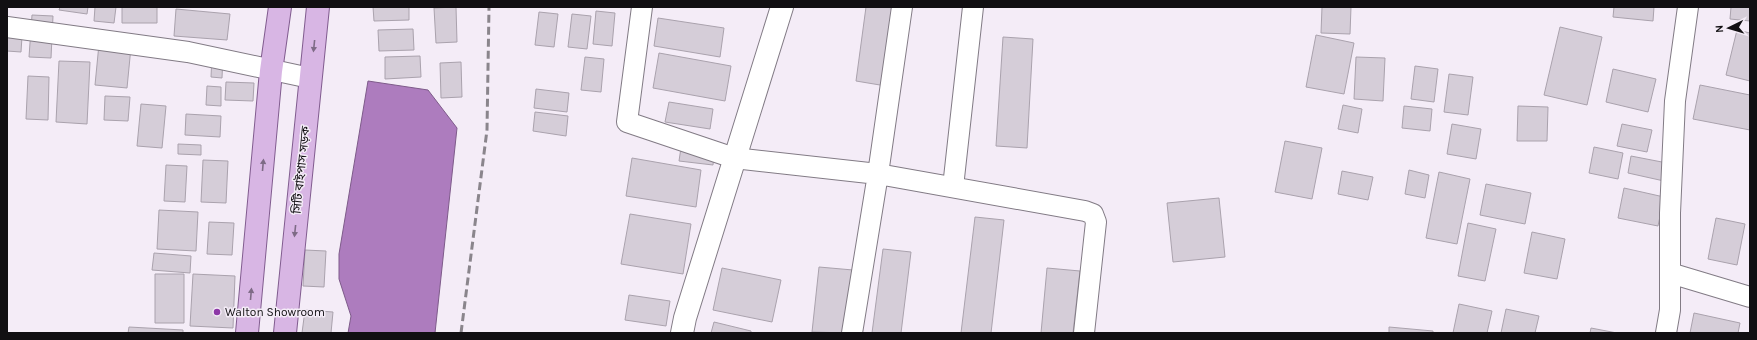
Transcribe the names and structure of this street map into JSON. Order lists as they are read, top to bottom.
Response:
{
  "streets": {
    "main road": ["সিটি বাইপাস সড়ক"]
  },
  "places": ["Walton Showroom"],
  "north": "left"
}
